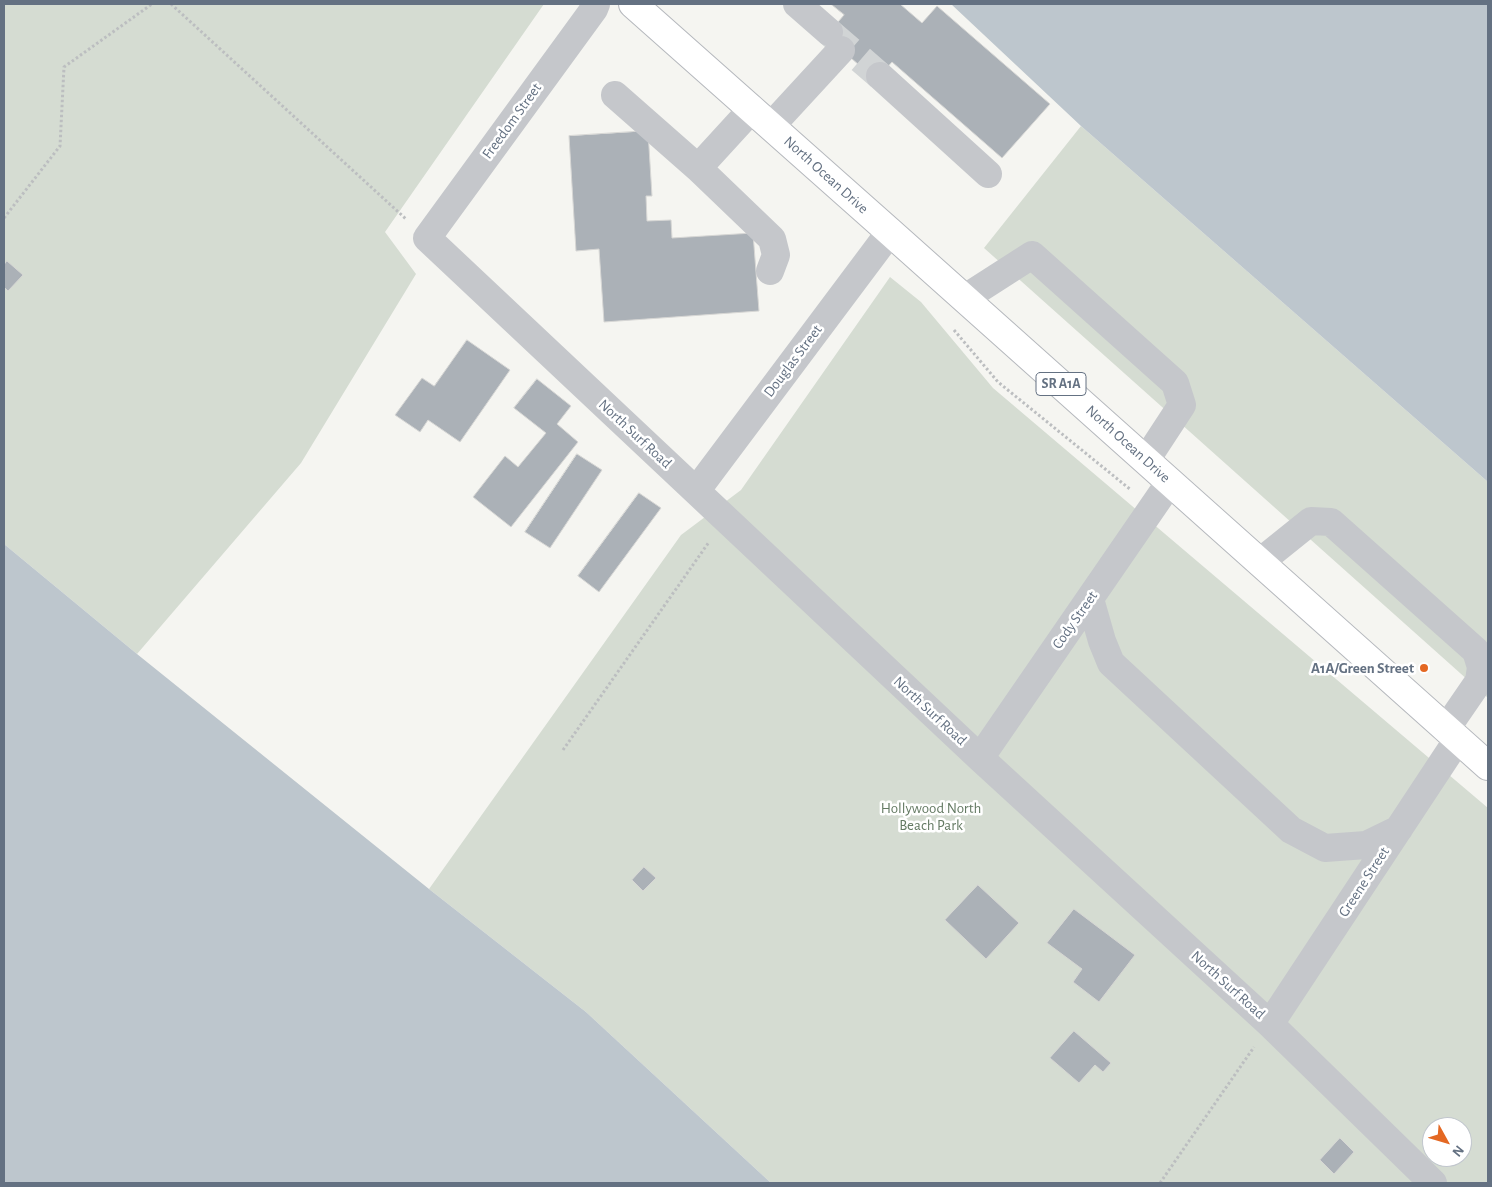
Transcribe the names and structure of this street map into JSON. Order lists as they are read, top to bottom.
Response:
{
  "streets": {
    "main road": ["North Ocean Drive", "SR A1A"],
    "street": [
      "Freedom Street",
      "Douglas Street",
      "North Surf Road",
      "Cody Street",
      "Greene Street"
    ]
  },
  "crossings": [
    ["Freedom Street", "North Surf Road"],
    ["North Ocean Drive", "Douglas Street"],
    ["North Ocean Drive", "Cody Street"],
    ["North Ocean Drive", "Greene Street"],
    ["Douglas Street", "North Surf Road"],
    ["North Surf Road", "Cody Street"],
    ["North Surf Road", "Greene Street"]
  ],
  "parks": ["Hollywood North Beach Park"],
  "places": ["A1A/Green Street"],
  "north": "bottom right"
}
